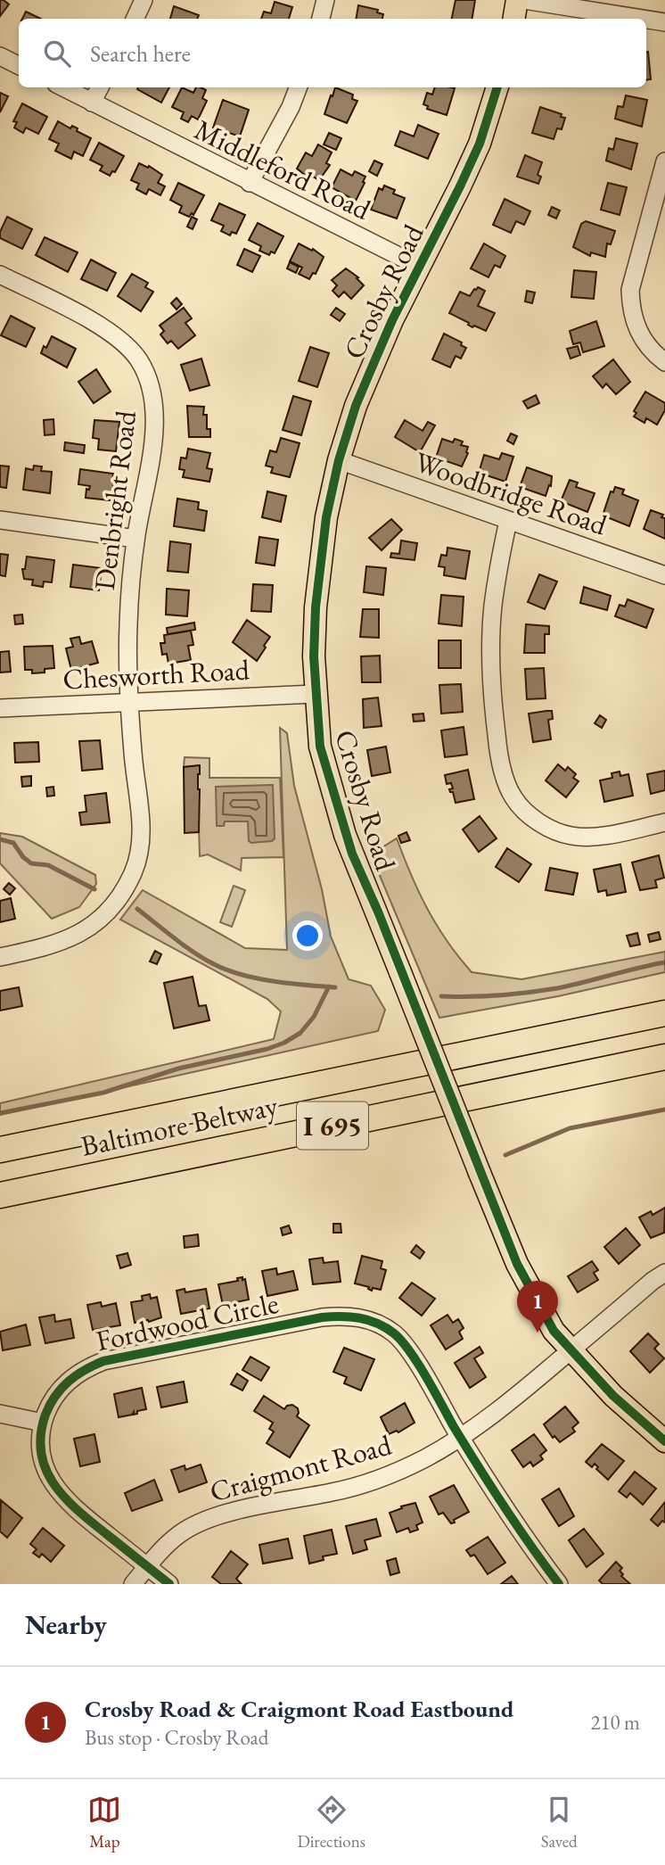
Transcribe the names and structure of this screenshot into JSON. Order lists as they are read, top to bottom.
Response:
{
  "streets": {
    "highway": ["Baltimore Beltway", "I 695"],
    "main road": ["Crosby Road"],
    "street": [
      "Middleford Road",
      "Woodbridge Road",
      "Denbright Road",
      "Chesworth Road",
      "Fordwood Circle",
      "Craigmont Road"
    ]
  },
  "crossings": [
    ["Middleford Road", "Crosby Road"],
    ["Crosby Road", "Woodbridge Road"],
    ["Crosby Road", "Chesworth Road"],
    ["Crosby Road", "Craigmont Road"],
    ["Denbright Road", "Chesworth Road"],
    ["Fordwood Circle", "Craigmont Road"]
  ],
  "page": {
    "search": "Search here",
    "pins": "1",
    "heading": "Nearby",
    "list": [
      {
        "mark": "1",
        "name": "Crosby Road & Craigmont Road Eastbound",
        "note": "Bus stop · Crosby Road",
        "value": "210 m"
      }
    ],
    "nav": ["Map", "Directions", "Saved"]
  }
}
